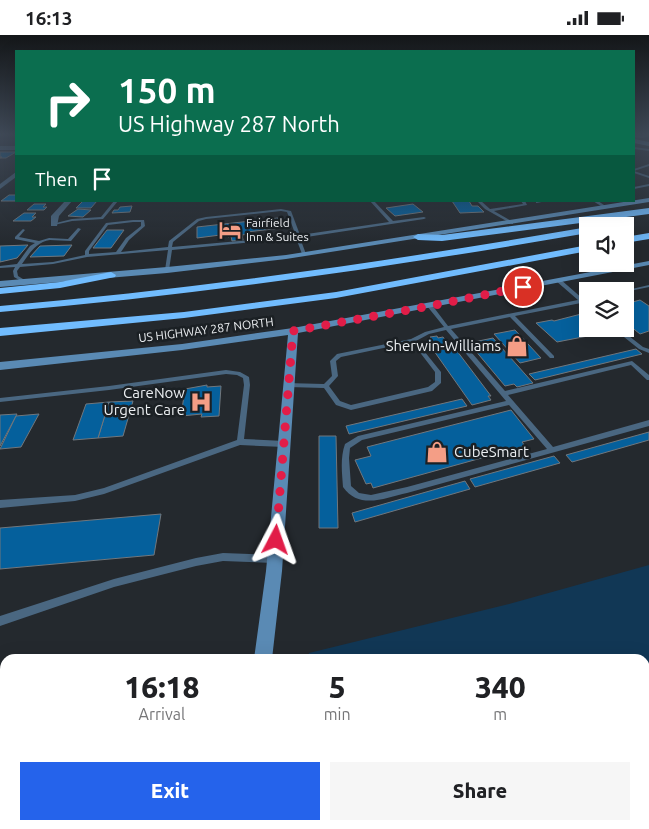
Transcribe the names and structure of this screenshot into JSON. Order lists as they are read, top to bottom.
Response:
{
  "streets": {
    "main road": ["US HIGHWAY 287 NORTH"]
  },
  "places": {
    "hotel": ["Fairfield Inn & Suites"],
    "shop": ["Sherwin-Williams", "CubeSmart"],
    "hospital": ["CareNow Urgent Care"]
  },
  "page": {
    "status": "16:13",
    "turn": ["150 m", "US Highway 287 North"],
    "then": "Then",
    "eta": [
      "16:18",
      "Arrival",
      "5",
      "min",
      "340",
      "m"
    ],
    "buttons": ["Exit", "Share"]
  }
}
